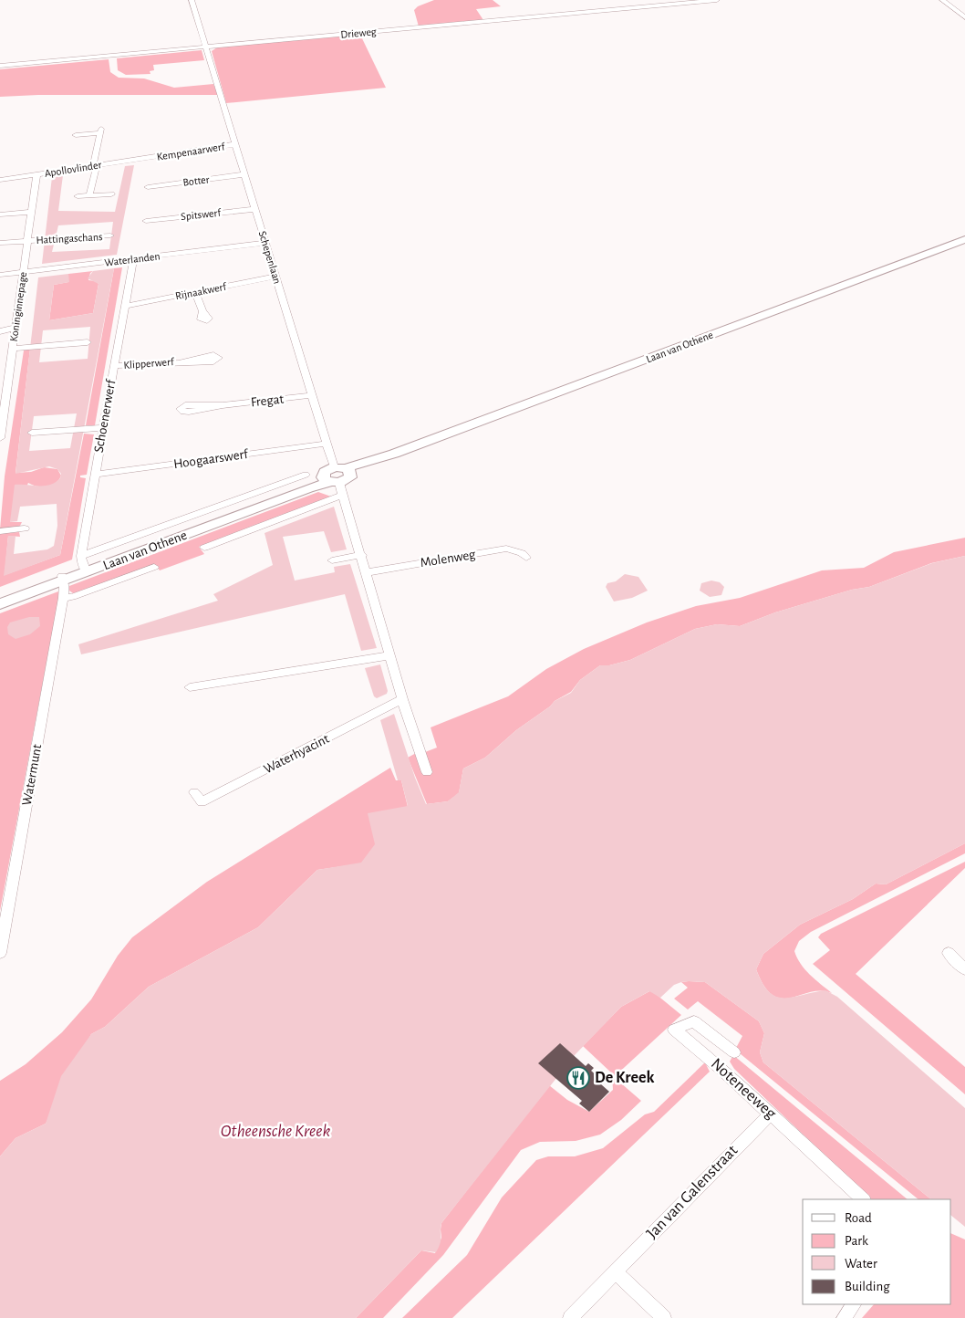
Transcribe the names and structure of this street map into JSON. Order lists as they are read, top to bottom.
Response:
{
  "streets": {
    "street": [
      "Drieweg",
      "Kempenaarwerf",
      "Apollovlinder",
      "Botter",
      "Spitswerf",
      "Hattingaschans",
      "Schepenlaan",
      "Waterlanden",
      "Rijnaakwerf",
      "Koninginnepage",
      "Laan van Othene",
      "Klipperwerf",
      "Fregat",
      "Schoenerwerf",
      "Hoogaarswerf",
      "Molenweg",
      "Waterhyacint",
      "Watermunt",
      "Noteneeweg",
      "Jan van Galenstraat"
    ]
  },
  "crossings": [
    ["Drieweg", "Schepenlaan"],
    ["Kempenaarwerf", "Apollovlinder"],
    ["Kempenaarwerf", "Schepenlaan"],
    ["Apollovlinder", "Koninginnepage"],
    ["Botter", "Schepenlaan"],
    ["Spitswerf", "Schepenlaan"],
    ["Hattingaschans", "Koninginnepage"],
    ["Schepenlaan", "Waterlanden"],
    ["Schepenlaan", "Rijnaakwerf"],
    ["Schepenlaan", "Laan van Othene"],
    ["Schepenlaan", "Fregat"],
    ["Schepenlaan", "Hoogaarswerf"],
    ["Waterlanden", "Koninginnepage"],
    ["Waterlanden", "Schoenerwerf"],
    ["Rijnaakwerf", "Schoenerwerf"],
    ["Laan van Othene", "Schoenerwerf"],
    ["Laan van Othene", "Watermunt"],
    ["Klipperwerf", "Schoenerwerf"],
    ["Schoenerwerf", "Hoogaarswerf"],
    ["Noteneeweg", "Jan van Galenstraat"]
  ],
  "water": ["Otheensche Kreek"],
  "places": {
    "restaurant": ["De Kreek"]
  },
  "legend": [
    "Road",
    "Park",
    "Water",
    "Building"
  ]
}
